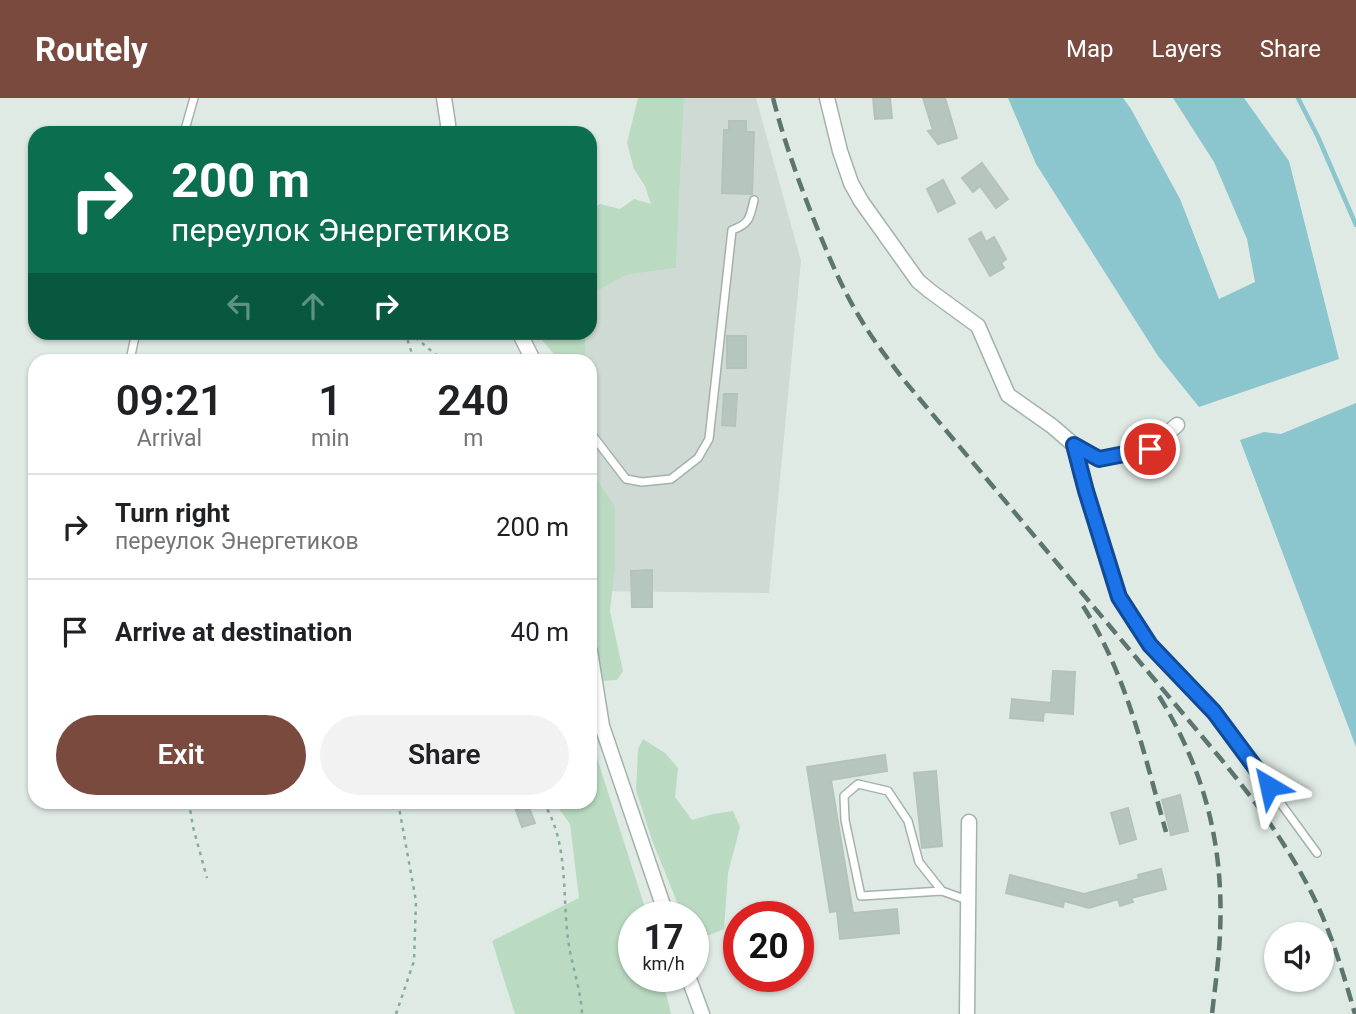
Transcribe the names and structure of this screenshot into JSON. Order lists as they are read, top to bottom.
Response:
{
  "page": {
    "header": "Routely",
    "nav": ["Map", "Layers", "Share"],
    "turn": ["200 m", "переулок Энергетиков"],
    "eta": [
      "09:21",
      "Arrival",
      "1",
      "min",
      "240",
      "m"
    ],
    "list": [
      {
        "name": "Turn right",
        "note": "переулок Энергетиков",
        "value": "200 m"
      },
      {
        "name": "Arrive at destination",
        "value": "40 m"
      }
    ],
    "buttons": ["Exit", "Share"],
    "speed": "17 km/h",
    "limit": "20"
  }
}
